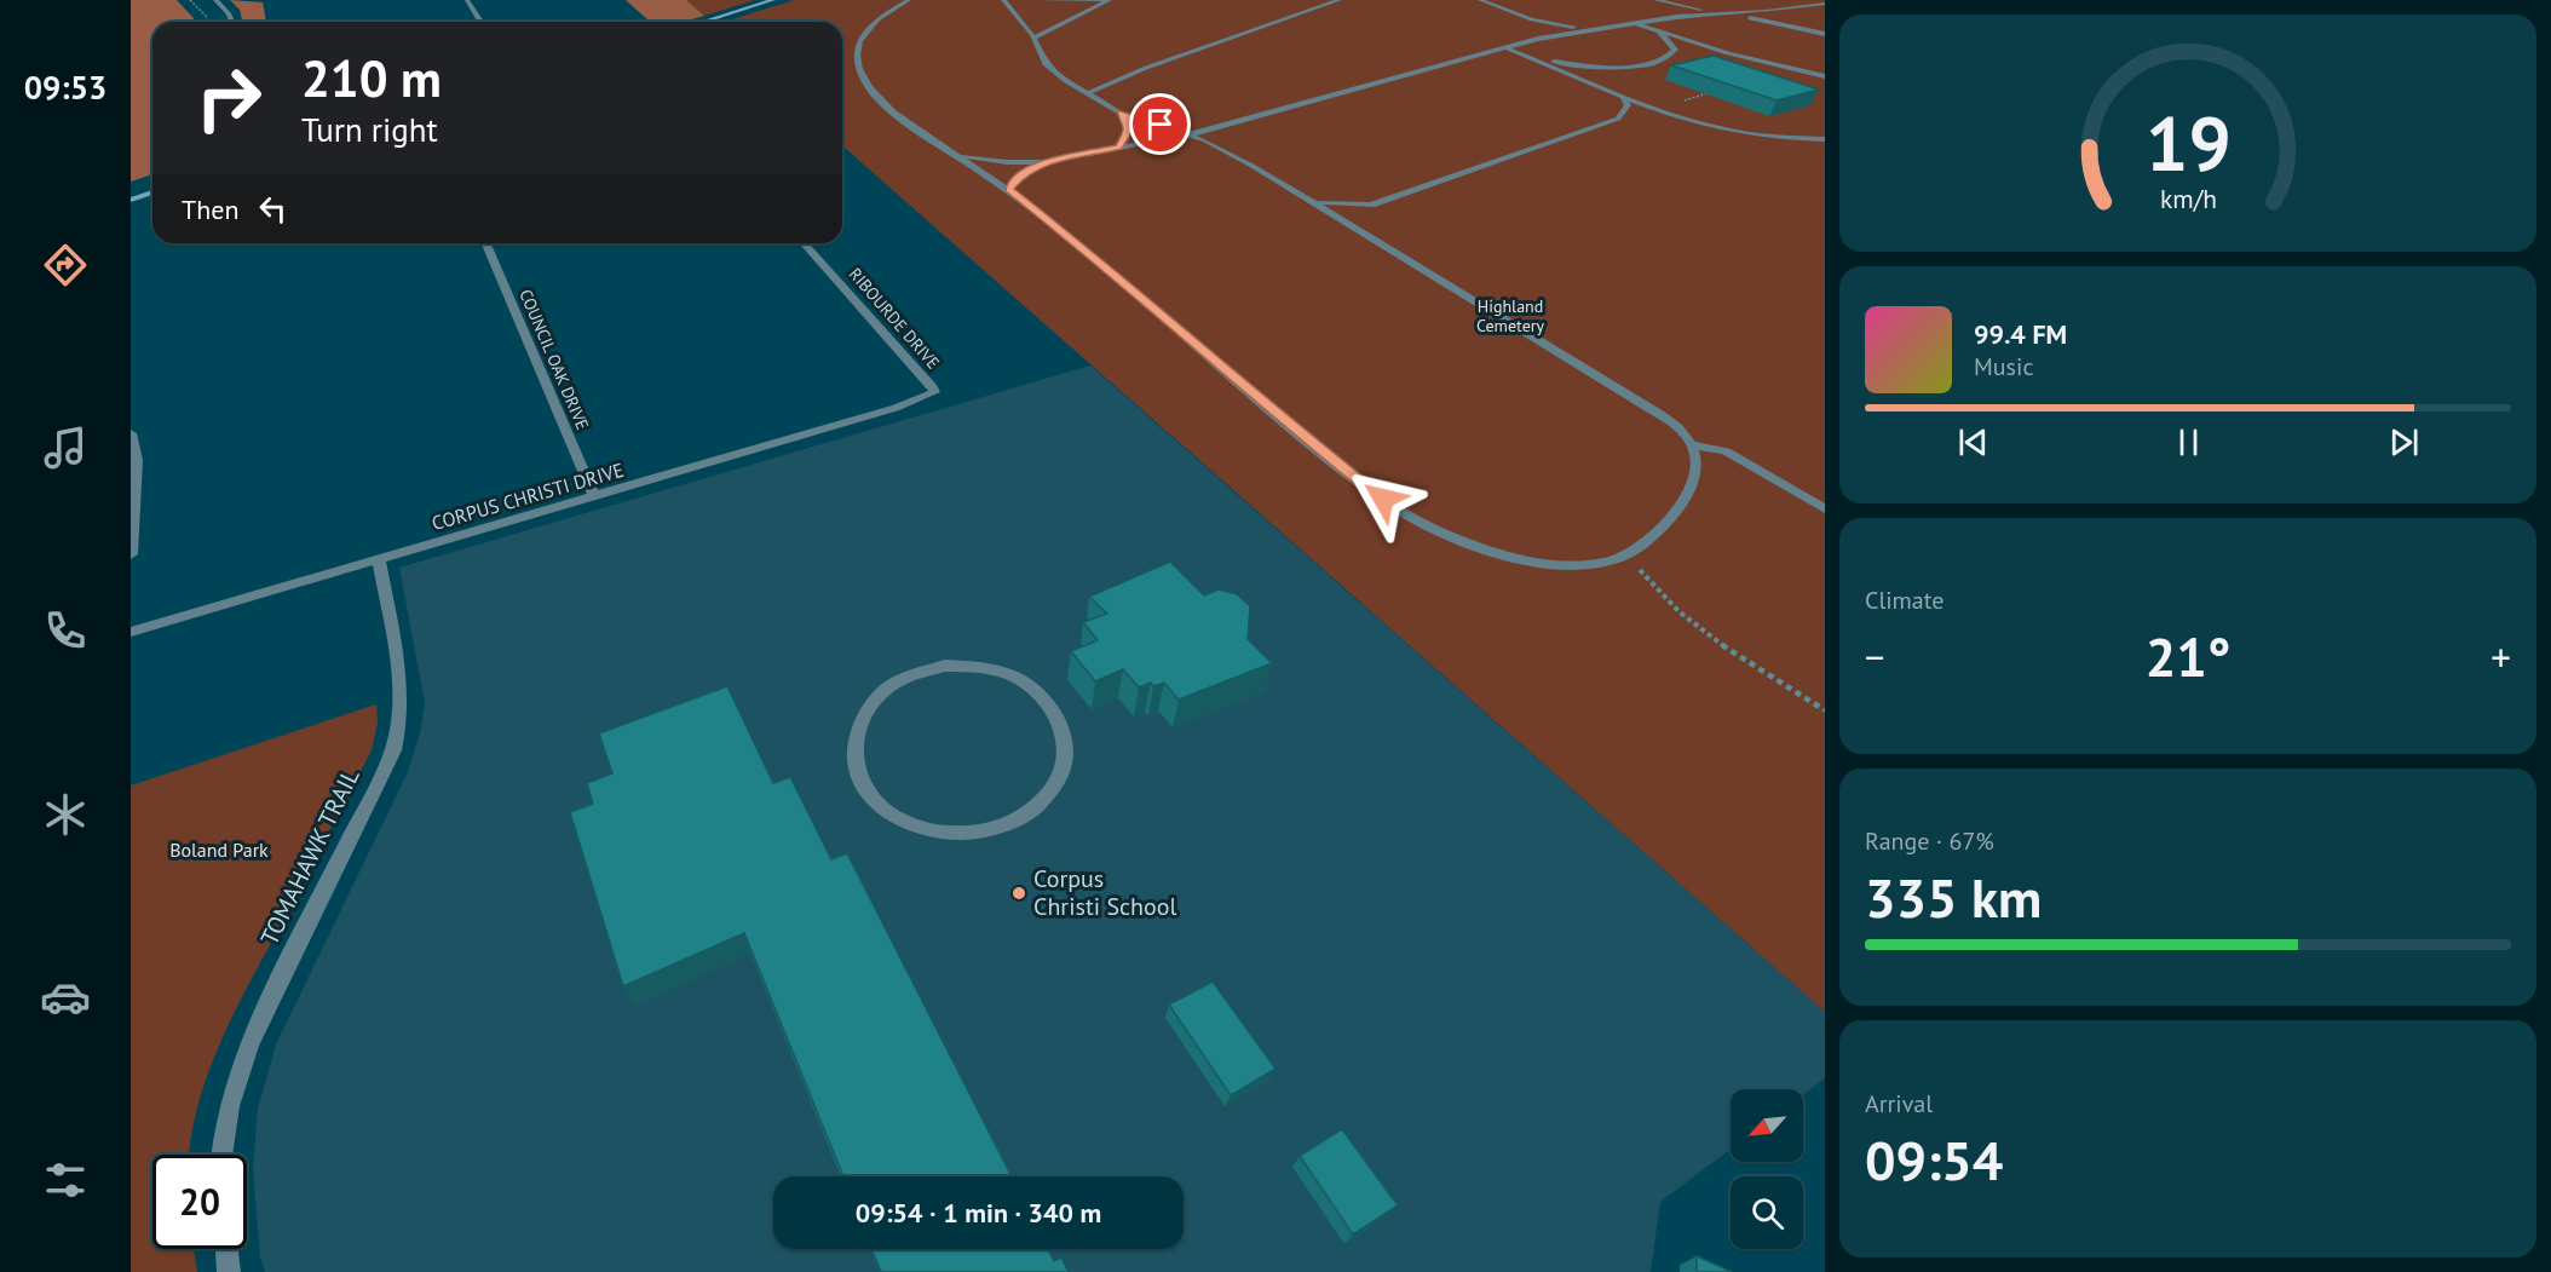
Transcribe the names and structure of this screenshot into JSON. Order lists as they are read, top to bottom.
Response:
{
  "streets": {
    "street": [
      "RIBOURDE DRIVE",
      "COUNCIL OAK DRIVE",
      "CORPUS CHRISTI DRIVE",
      "TOMAHAWK TRAIL"
    ]
  },
  "crossings": [
    ["RIBOURDE DRIVE", "CORPUS CHRISTI DRIVE"],
    ["COUNCIL OAK DRIVE", "CORPUS CHRISTI DRIVE"],
    ["CORPUS CHRISTI DRIVE", "TOMAHAWK TRAIL"]
  ],
  "parks": ["Highland Cemetery", "Boland Park"],
  "places": ["Corpus Christi School"],
  "north": "bottom left",
  "page": {
    "tabs": "09:53",
    "turn": ["210 m", "Turn right"],
    "then": "Then",
    "song": ["99.4 FM", "Music"],
    "tile": [
      "Climate",
      ["Range · 67%", "335 km"],
      ["Arrival", "09:54"]
    ],
    "heat": ["−", "21°", "+"],
    "limit": "20",
    "trip": "09:54 · 1 min · 340 m",
    "gauge": ["19", "km/h"]
  }
}
